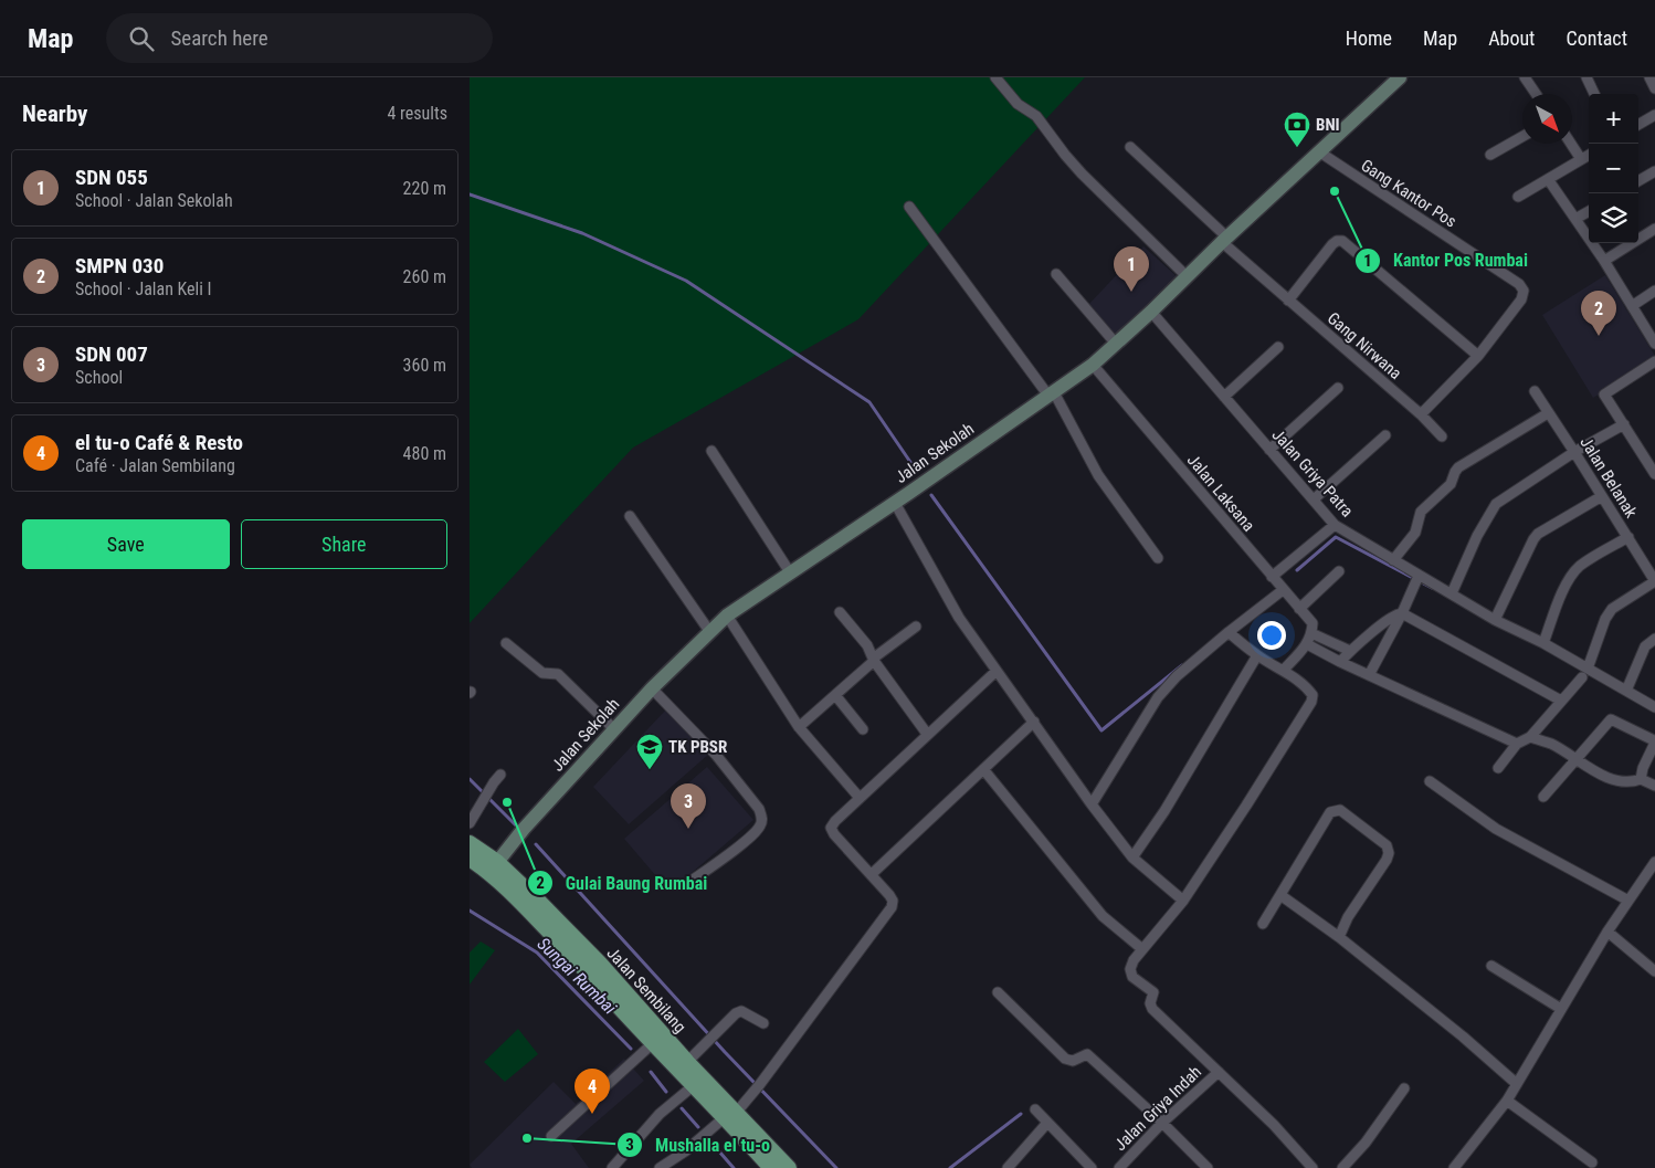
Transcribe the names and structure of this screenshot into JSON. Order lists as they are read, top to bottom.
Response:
{
  "streets": {
    "main road": ["Jalan Sembilang"],
    "street": [
      "Gang Kantor Pos",
      "Gang Nirwana",
      "Jalan Sekolah",
      "Jalan Griya Patra",
      "Jalan Belanak",
      "Jalan Laksana",
      "Jalan Griya Indah"
    ]
  },
  "crossings": [
    ["Gang Kantor Pos", "Jalan Sekolah"],
    ["Gang Nirwana", "Jalan Sekolah"],
    ["Jalan Sekolah", "Jalan Griya Patra"],
    ["Jalan Sekolah", "Jalan Laksana"],
    ["Jalan Sekolah", "Jalan Sembilang"]
  ],
  "water": ["Sungai Rumbai"],
  "places": {
    "bank": ["BNI"],
    "other": ["Kantor Pos Rumbai", "Gulai Baung Rumbai", "Mushalla el tu-o"],
    "school or university": ["TK PBSR"]
  },
  "north": "bottom right",
  "page": {
    "header": "Map",
    "search": "Search here",
    "nav": [
      "Home",
      "Map",
      "About",
      "Contact"
    ],
    "heading": ["Nearby", "4 results"],
    "map_buttons": ["+", "−"],
    "list": [
      {
        "mark": "1",
        "name": "SDN 055",
        "note": "School · Jalan Sekolah",
        "value": "220 m"
      },
      {
        "mark": "2",
        "name": "SMPN 030",
        "note": "School · Jalan Keli I",
        "value": "260 m"
      },
      {
        "mark": "3",
        "name": "SDN 007",
        "note": "School",
        "value": "360 m"
      },
      {
        "mark": "4",
        "name": "el tu-o Café & Resto",
        "note": "Café · Jalan Sembilang",
        "value": "480 m"
      }
    ],
    "pins": [
      "1",
      "2",
      "3",
      "4"
    ],
    "buttons": ["Save", "Share"]
  }
}
